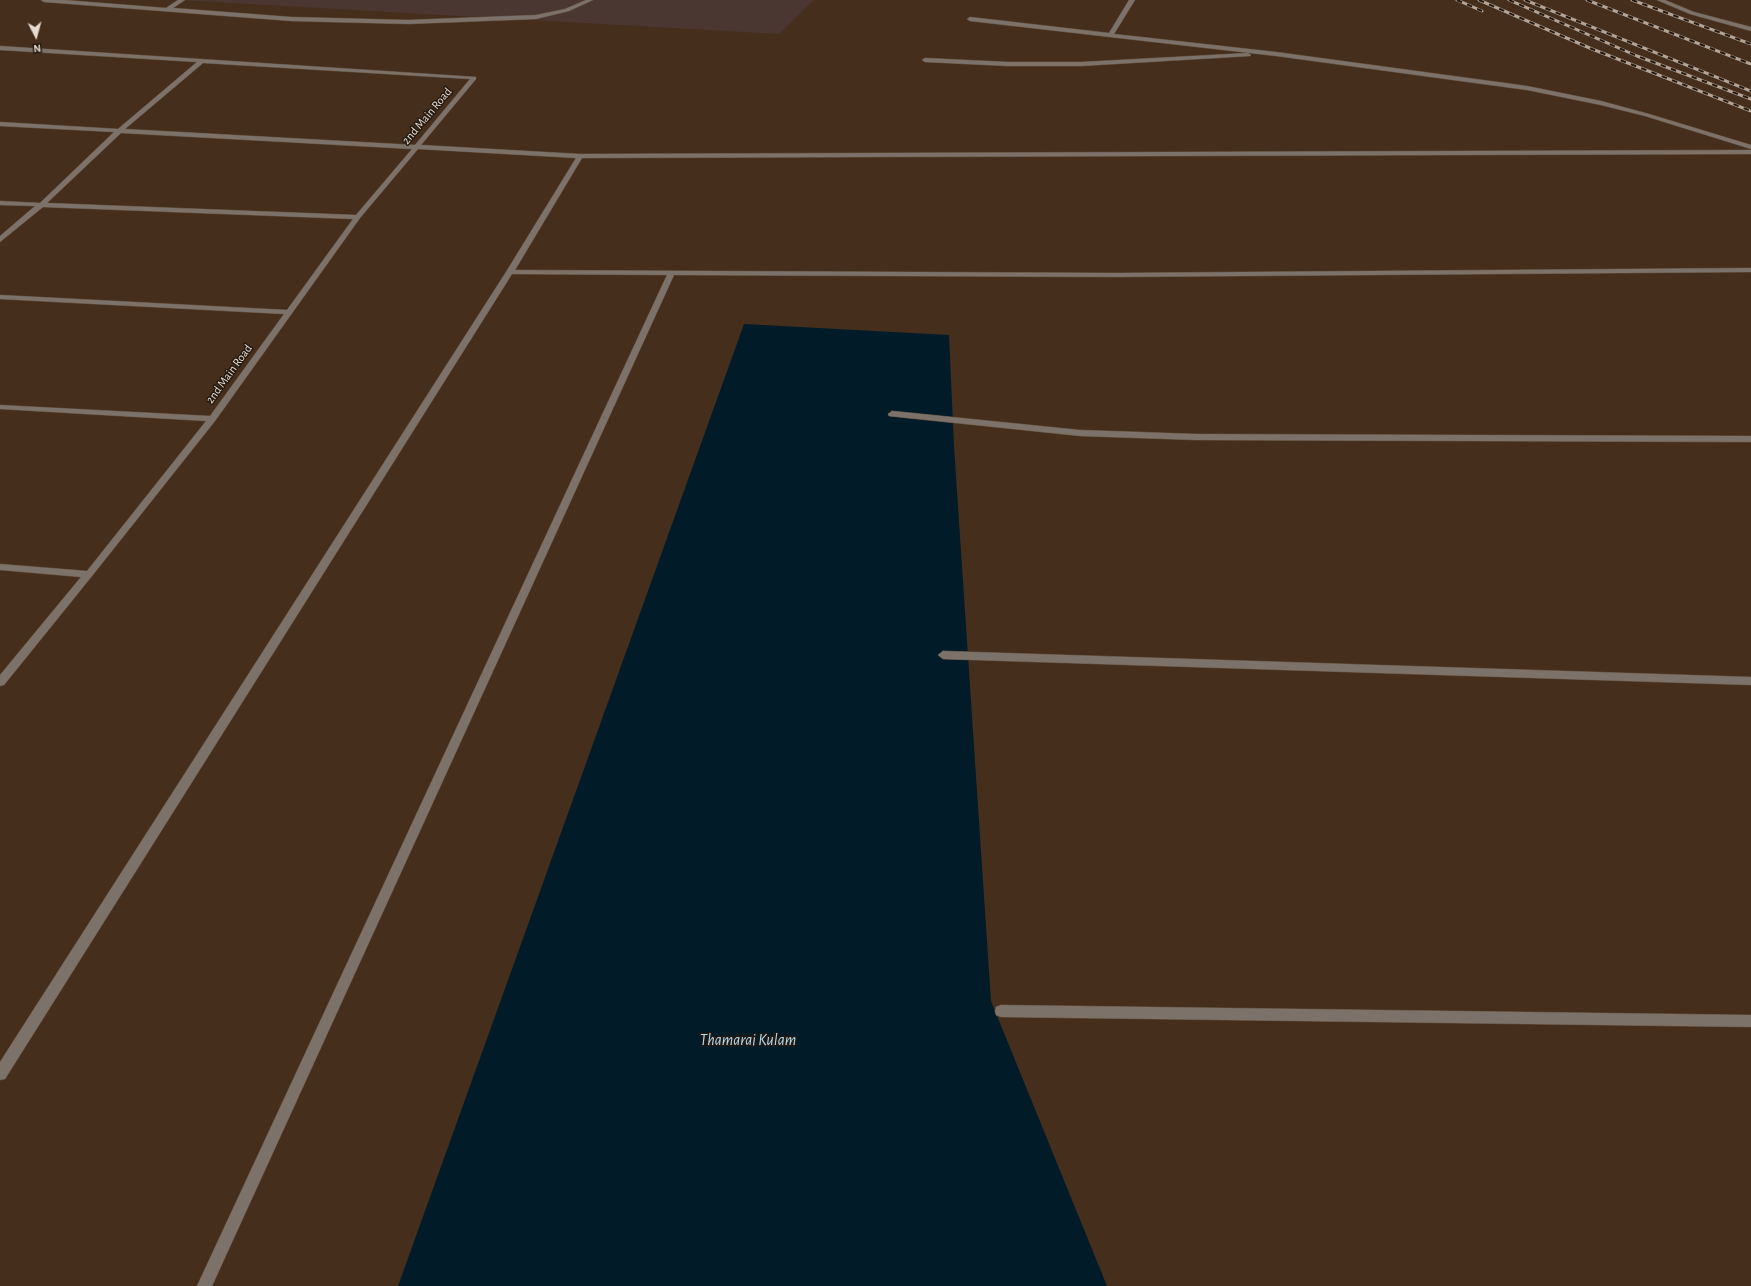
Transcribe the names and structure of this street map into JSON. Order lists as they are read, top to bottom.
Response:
{
  "streets": {
    "street": ["2nd Main Road"]
  },
  "water": ["Thamarai Kulam"],
  "north": "bottom"
}
